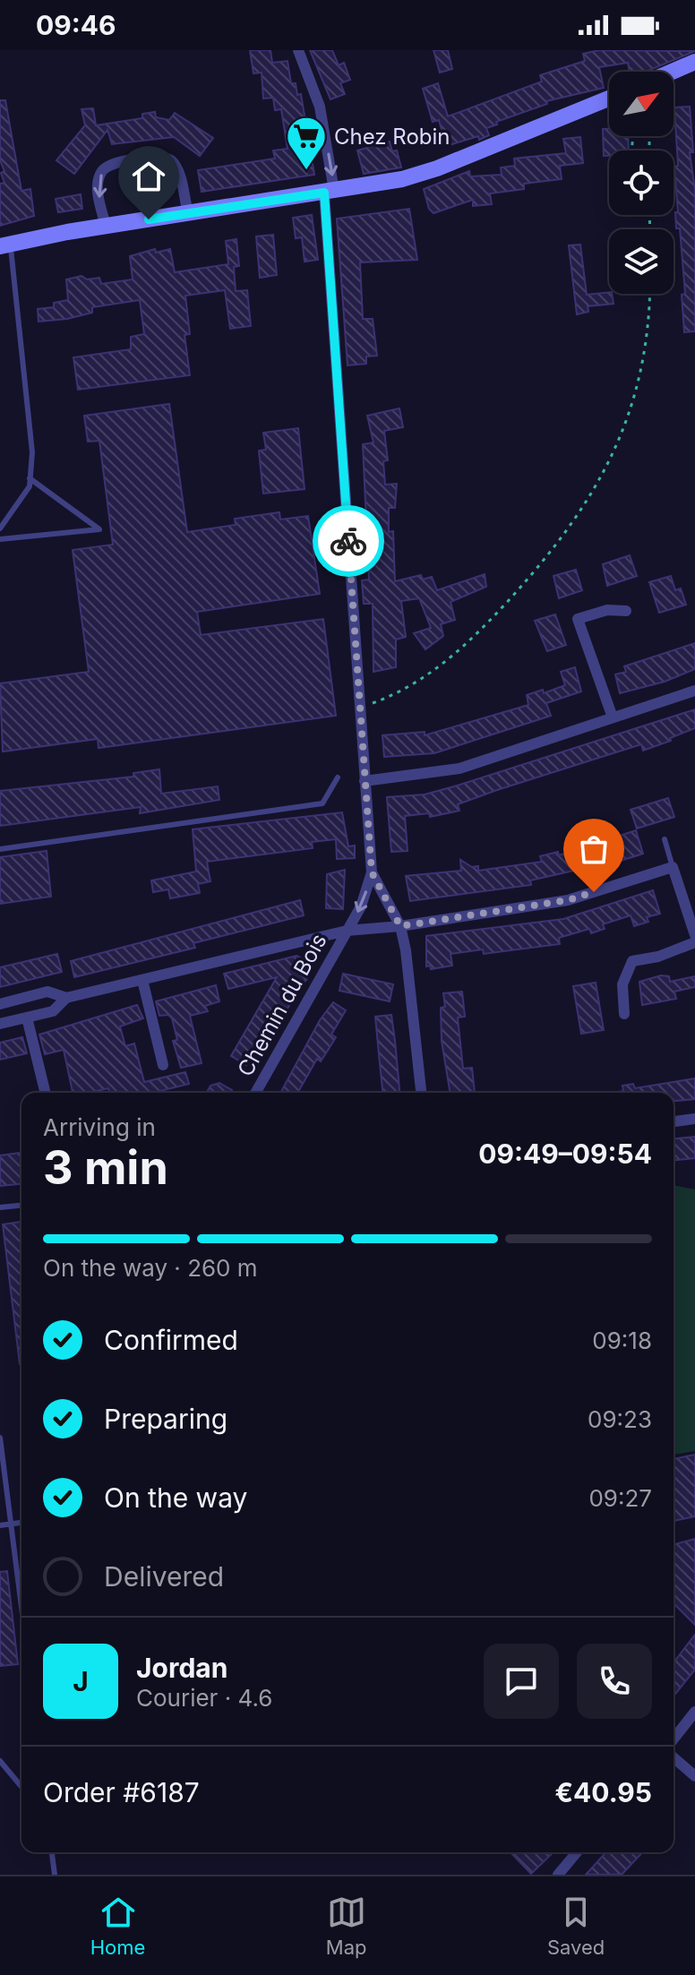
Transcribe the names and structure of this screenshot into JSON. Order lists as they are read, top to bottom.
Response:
{
  "streets": {
    "street": ["Chemin du Bois"]
  },
  "places": {
    "supermarket": ["Chez Robin"]
  },
  "north": "top right",
  "page": {
    "status": "09:46",
    "heading": ["3 min", "Arriving in", "09:49–09:54"],
    "panel": [
      "Jordan",
      "Courier · 4.6",
      "Order #6187",
      "€40.95"
    ],
    "bar": "On the way · 260 m",
    "list": [
      ["Confirmed", "09:18"],
      ["Preparing", "09:23"],
      ["On the way", "09:27"],
      "Delivered"
    ],
    "round": "J",
    "tabs": ["Home", "Map", "Saved"]
  }
}
